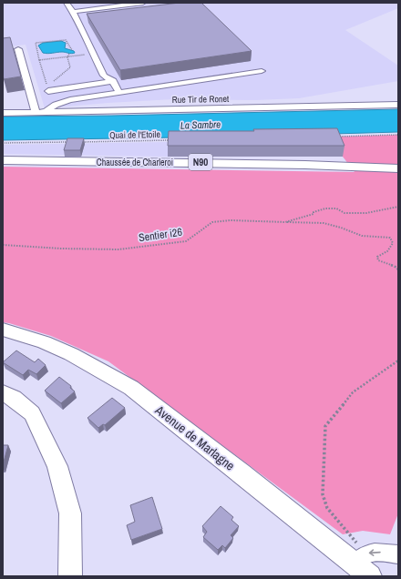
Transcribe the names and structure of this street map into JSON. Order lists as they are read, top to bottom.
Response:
{
  "streets": {
    "main road": ["Chaussée de Charleroi", "N90", "Avenue de Marlagne"],
    "street": ["Rue Tir de Ronet"],
    "path": ["Quai de l'Etoile", "Sentier i26"]
  },
  "water": ["La Sambre"]
}
